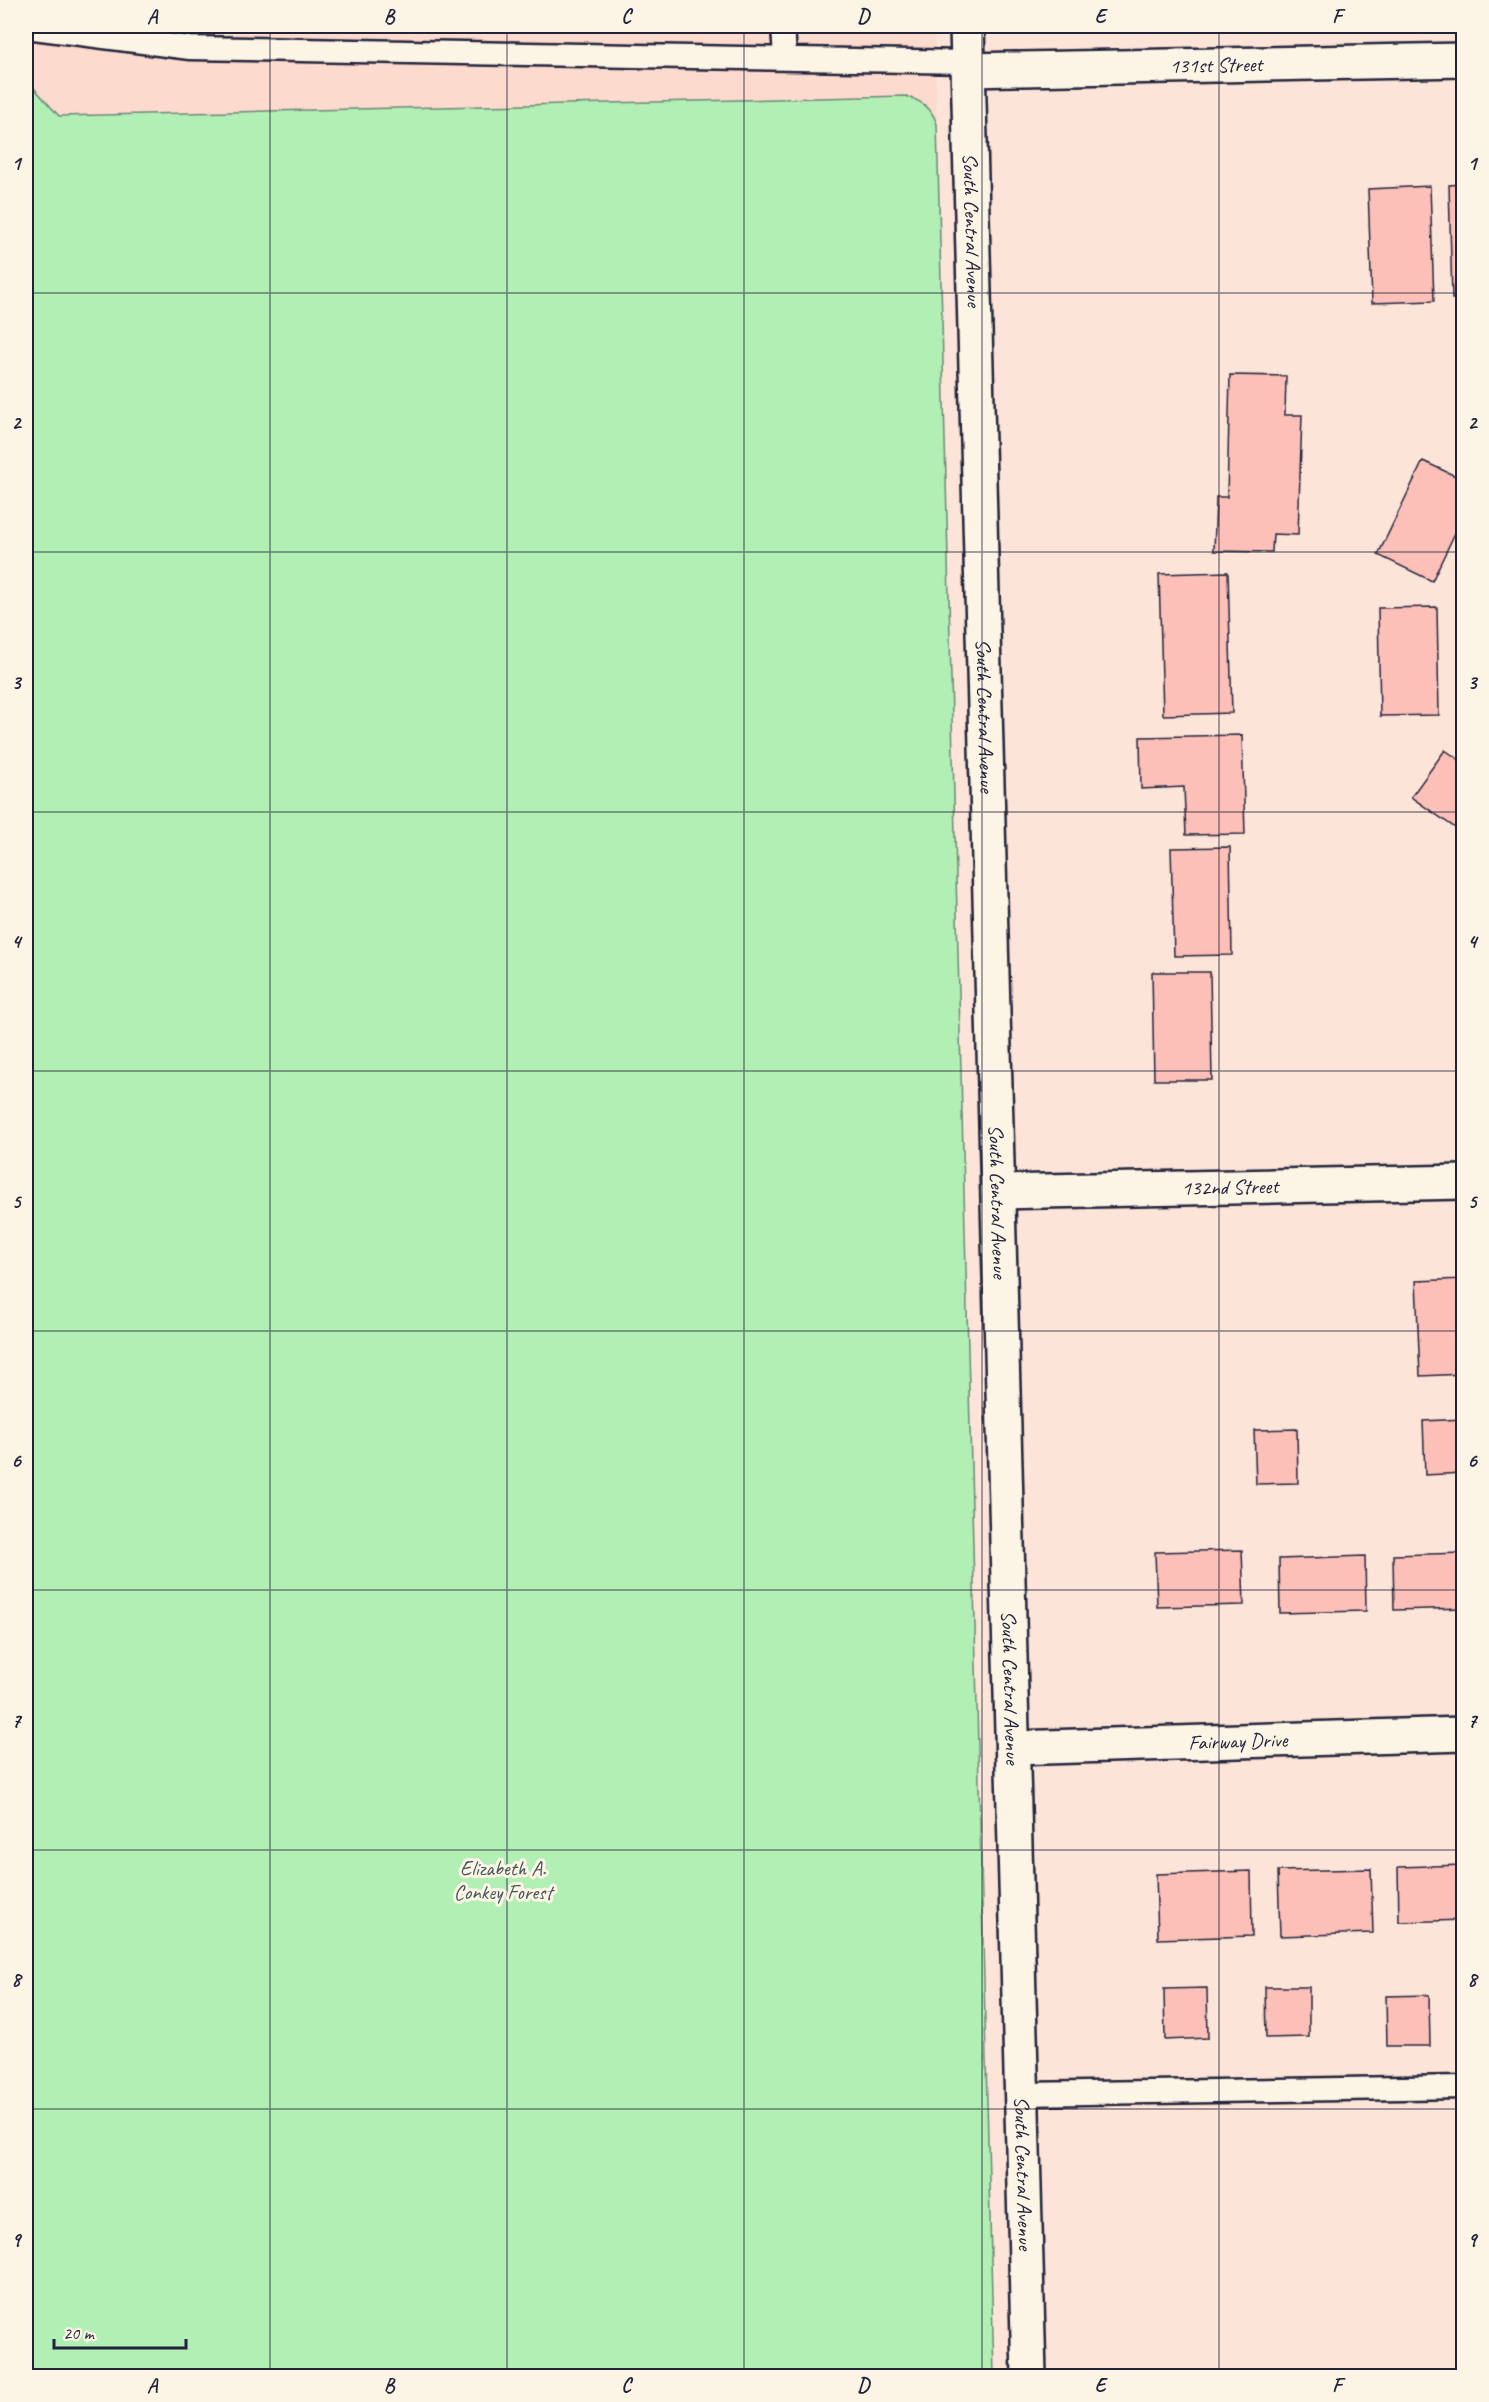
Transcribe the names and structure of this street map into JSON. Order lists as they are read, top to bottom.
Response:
{
  "streets": {
    "street": [
      "131st Street",
      "South Central Avenue",
      "132nd Street",
      "Fairway Drive"
    ]
  },
  "crossings": [
    ["131st Street", "South Central Avenue"],
    ["South Central Avenue", "132nd Street"],
    ["South Central Avenue", "Fairway Drive"]
  ],
  "parks": ["Elizabeth A. Conkey Forest"],
  "scale_bar": "20 m",
  "grid": {
    "columns": [
      "A",
      "B",
      "C",
      "D",
      "E",
      "F"
    ],
    "rows": [
      "1",
      "2",
      "3",
      "4",
      "5",
      "6",
      "7",
      "8",
      "9"
    ]
  }
}
